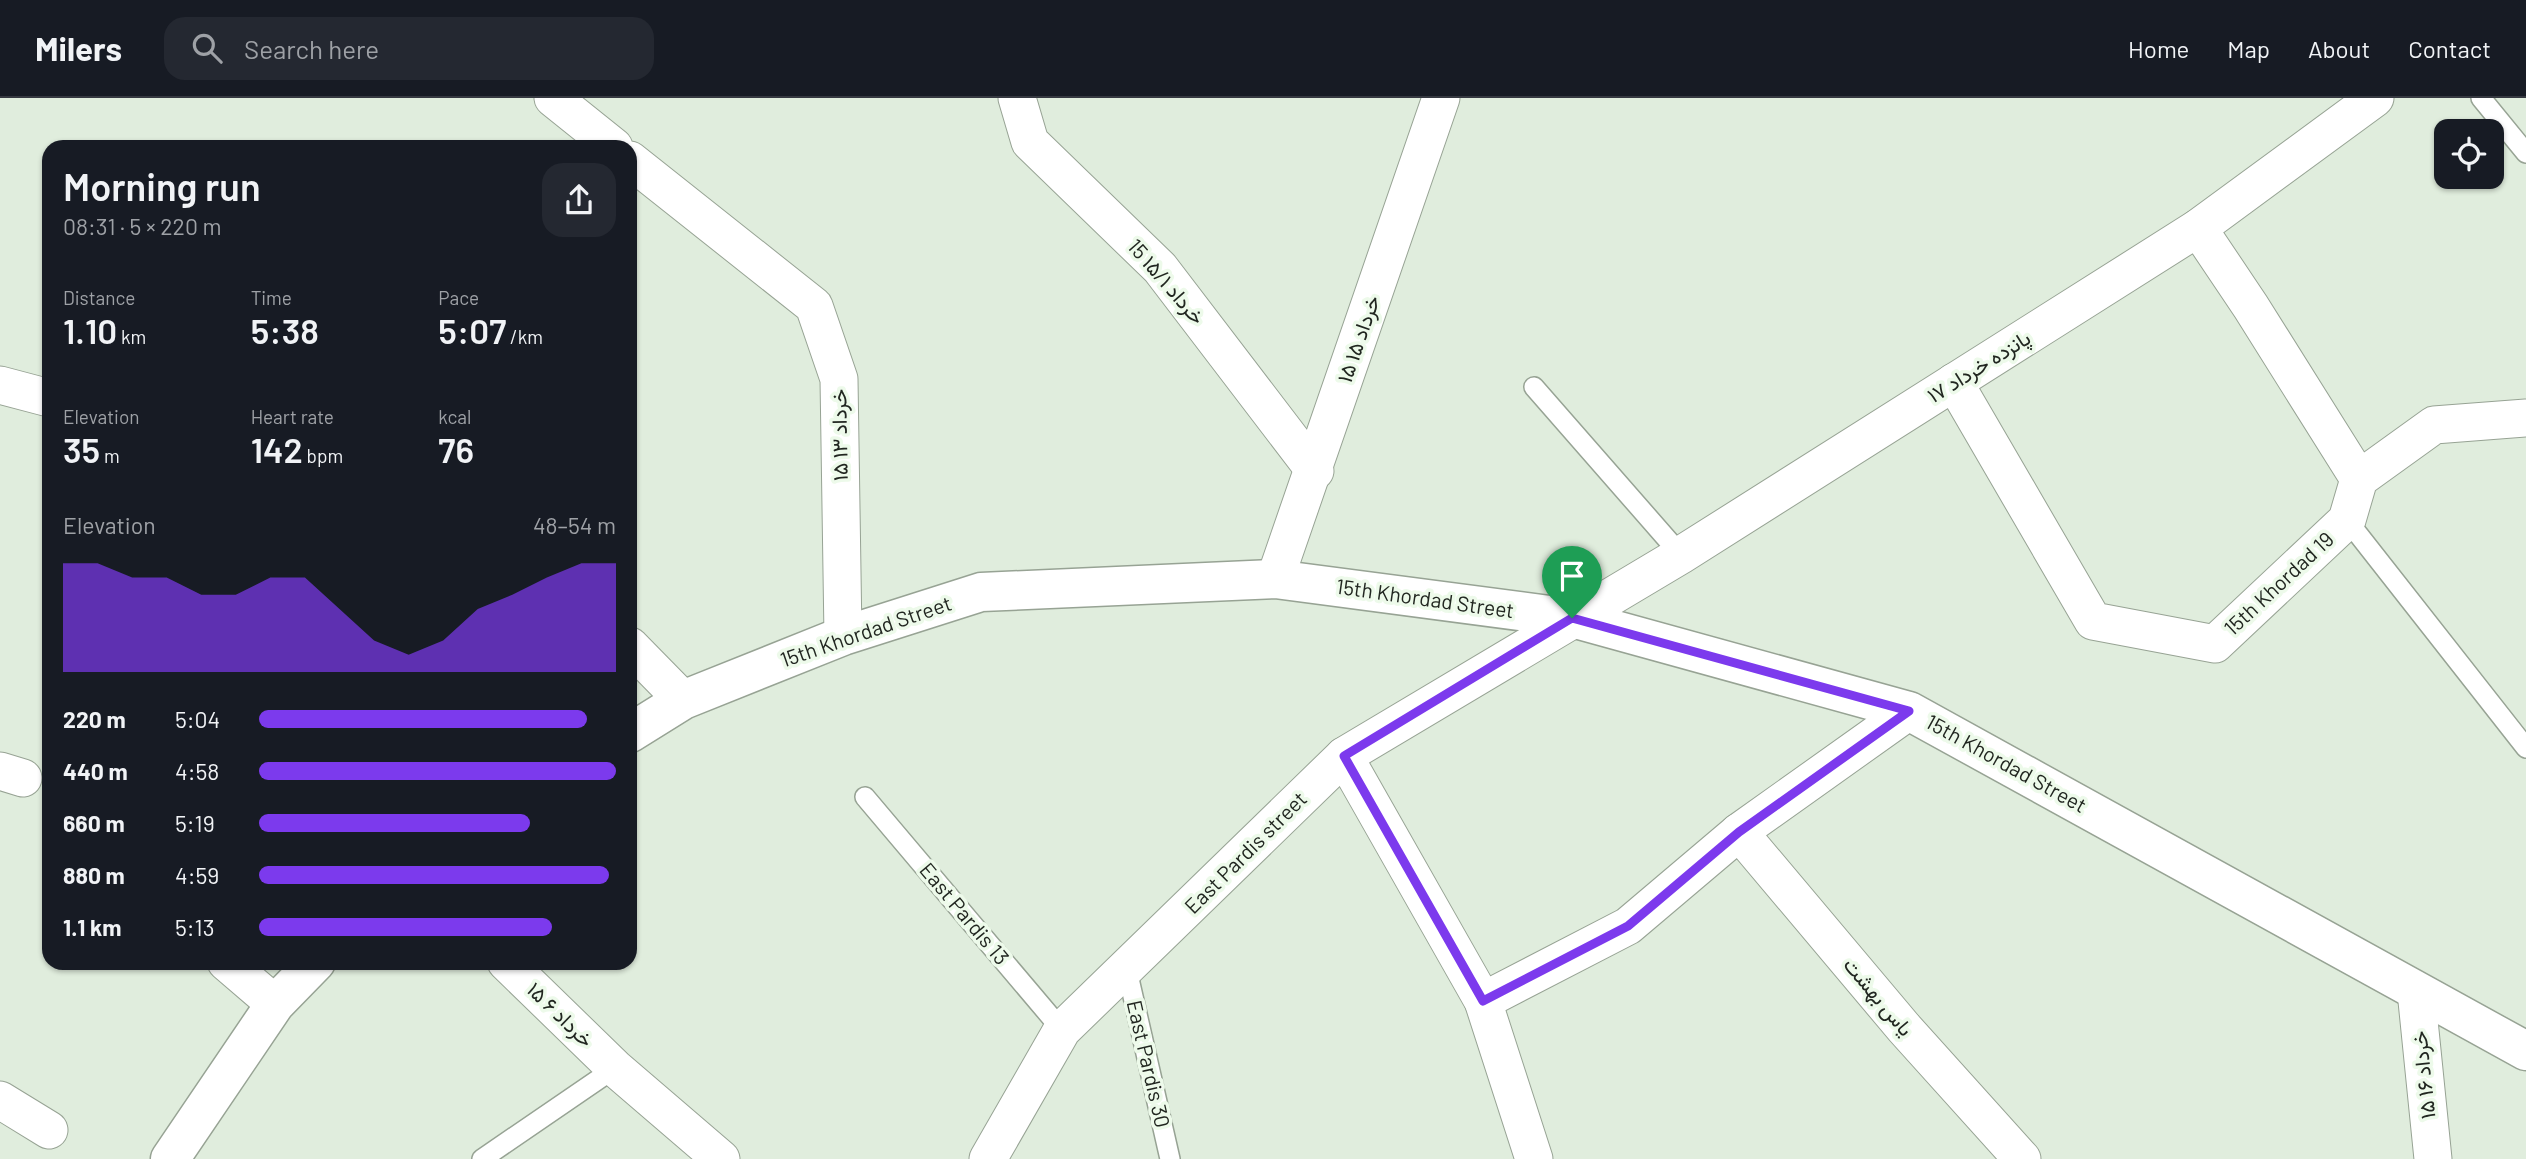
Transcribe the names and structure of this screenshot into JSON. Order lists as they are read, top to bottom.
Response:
{
  "streets": {
    "street": [
      "15 خرداد ۱۵/۱",
      "۱۵ خرداد ۱۵",
      "پانزده خرداد ۱۷",
      "۱۵ خرداد ۱۳",
      "15th Khordad 19",
      "15th Khordad Street",
      "East Pardis street",
      "یاس بهشت",
      "۱۵ خرداد ۶",
      "۱۵ خرداد ۱۶"
    ],
    "lane": ["East Pardis 13", "East Pardis 30"]
  },
  "crossings": [
    ["15 خرداد ۱۵/۱", "۱۵ خرداد ۱۵"],
    ["۱۵ خرداد ۱۵", "15th Khordad Street"],
    ["پانزده خرداد ۱۷", "15th Khordad 19"],
    ["پانزده خرداد ۱۷", "15th Khordad Street"],
    ["پانزده خرداد ۱۷", "East Pardis street"],
    ["۱۵ خرداد ۱۳", "15th Khordad Street"],
    ["15th Khordad Street", "East Pardis street"],
    ["15th Khordad Street", "۱۵ خرداد ۱۶"],
    ["East Pardis street", "East Pardis 13"],
    ["East Pardis street", "East Pardis 30"]
  ],
  "page": {
    "header": "Milers",
    "search": "Search here",
    "nav": [
      "Home",
      "Map",
      "About",
      "Contact"
    ],
    "heading": ["Morning run", "08:31 · 5 × 220 m"],
    "stats": [
      ["Distance", "1.10 km"],
      ["Time", "5:38"],
      ["Pace", "5:07 /km"],
      ["Elevation", "35 m"],
      ["Heart rate", "142 bpm"],
      ["kcal", "76"]
    ],
    "chart": ["Elevation", "48–54 m"],
    "list": [
      {
        "name": "220 m",
        "note": "5:04"
      },
      {
        "name": "440 m",
        "note": "4:58"
      },
      {
        "name": "660 m",
        "note": "5:19"
      },
      {
        "name": "880 m",
        "note": "4:59"
      },
      {
        "name": "1.1 km",
        "note": "5:13"
      }
    ]
  }
}
